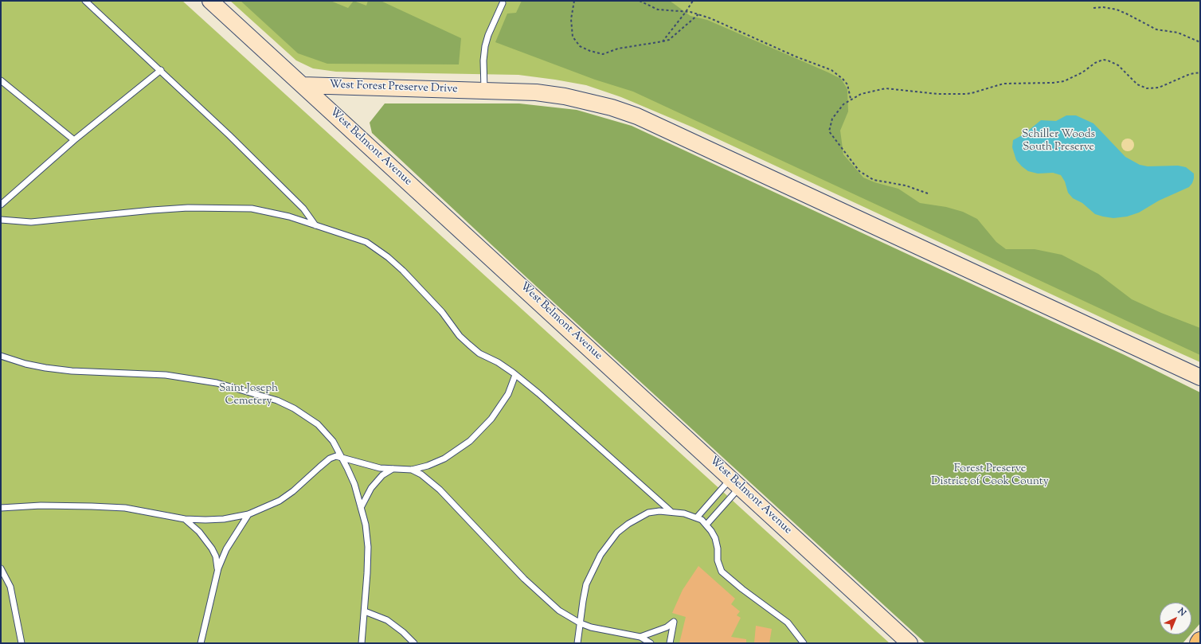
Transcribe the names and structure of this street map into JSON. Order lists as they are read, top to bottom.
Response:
{
  "streets": {
    "main road": ["West Forest Preserve Drive", "West Belmont Avenue"]
  },
  "crossings": [
    ["West Forest Preserve Drive", "West Belmont Avenue"]
  ],
  "parks": ["Schiller Woods South Preserve", "Saint Joseph Cemetery", "Forest Preserve District of Cook County"],
  "north": "top right"
}
